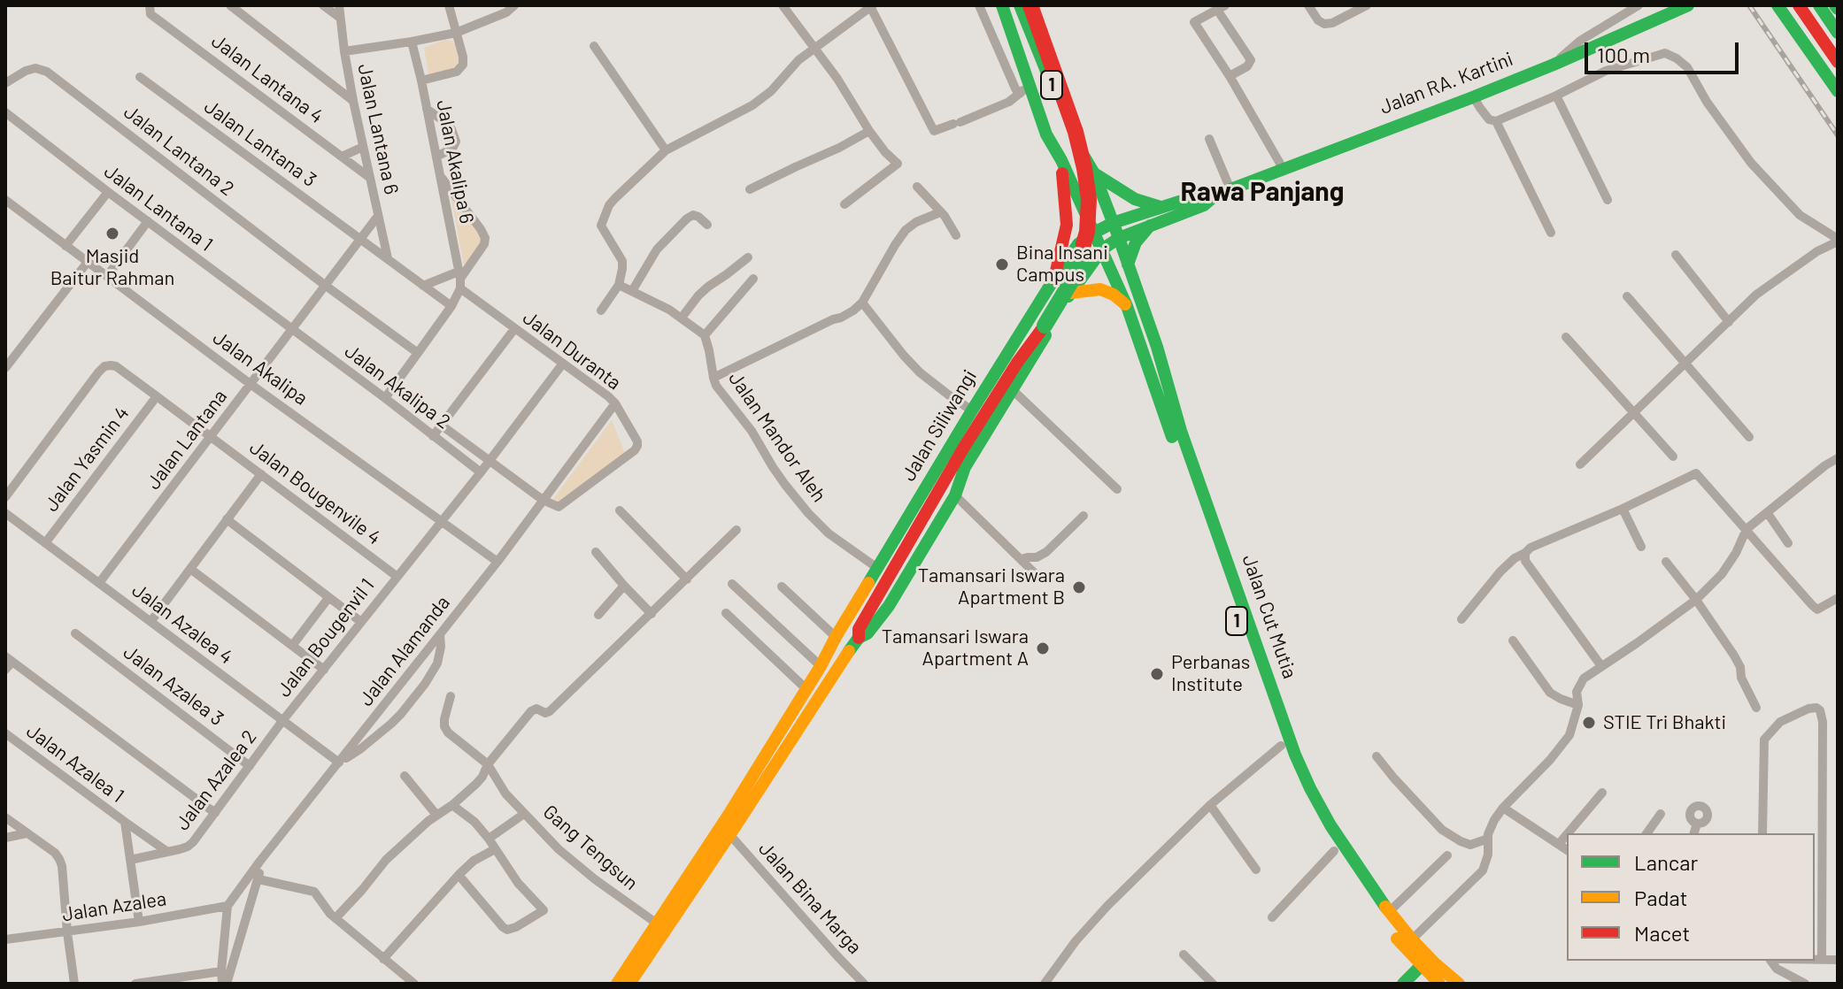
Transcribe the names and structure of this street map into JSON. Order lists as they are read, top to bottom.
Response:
{
  "streets": {
    "main road": [
      "Jalan RA. Kartini",
      "1",
      "Jalan Siliwangi",
      "Jalan Cut Mutia"
    ],
    "street": [
      "Jalan Lantana 4",
      "Jalan Lantana 6",
      "Jalan Lantana 3",
      "Jalan Lantana 2",
      "Jalan Akalipa 6",
      "Jalan Lantana 1",
      "Jalan Duranta",
      "Jalan Akalipa",
      "Jalan Akalipa 2",
      "Jalan Mandor Aleh",
      "Jalan Lantana",
      "Jalan Yasmin 4",
      "Jalan Bougenvile 4",
      "Jalan Azalea 4",
      "Jalan Bougenvil 1",
      "Jalan Alamanda",
      "Jalan Azalea 3",
      "Jalan Azalea 1",
      "Jalan Azalea 2",
      "Gang Tengsun",
      "Jalan Bina Marga",
      "Jalan Azalea"
    ]
  },
  "crossings": [
    ["Jalan Lantana 4", "Jalan Lantana 6"],
    ["Jalan RA. Kartini", "1"],
    ["Jalan RA. Kartini", "Jalan Siliwangi"],
    ["Jalan RA. Kartini", "Jalan Cut Mutia"],
    ["1", "Jalan Siliwangi"],
    ["1", "Jalan Cut Mutia"],
    ["Jalan Lantana 6", "Jalan Lantana 3"],
    ["Jalan Lantana 6", "Jalan Lantana"],
    ["Jalan Lantana 3", "Jalan Lantana"],
    ["Jalan Lantana 2", "Jalan Lantana"],
    ["Jalan Akalipa 6", "Jalan Duranta"],
    ["Jalan Lantana 1", "Jalan Akalipa 2"],
    ["Jalan Lantana 1", "Jalan Lantana"],
    ["Jalan Duranta", "Jalan Bougenvil 1"],
    ["Jalan Akalipa", "Jalan Lantana"],
    ["Jalan Akalipa", "Jalan Bougenvil 1"],
    ["Jalan Akalipa", "Jalan Alamanda"],
    ["Jalan Akalipa 2", "Jalan Lantana"],
    ["Jalan Akalipa 2", "Jalan Bougenvil 1"],
    ["Jalan Siliwangi", "Jalan Mandor Aleh"],
    ["Jalan Siliwangi", "Jalan Cut Mutia"],
    ["Jalan Lantana", "Jalan Bougenvile 4"],
    ["Jalan Lantana", "Jalan Azalea 4"],
    ["Jalan Yasmin 4", "Jalan Bougenvile 4"],
    ["Jalan Yasmin 4", "Jalan Azalea 4"],
    ["Jalan Bougenvile 4", "Jalan Bougenvil 1"],
    ["Jalan Azalea 4", "Jalan Bougenvil 1"],
    ["Jalan Azalea 4", "Jalan Alamanda"],
    ["Jalan Azalea 4", "Jalan Azalea 2"],
    ["Jalan Bougenvil 1", "Jalan Azalea 2"],
    ["Jalan Alamanda", "Jalan Azalea"],
    ["Jalan Azalea 3", "Jalan Azalea 2"],
    ["Jalan Azalea 1", "Jalan Azalea 2"],
    ["Jalan Azalea 1", "Jalan Azalea"]
  ],
  "districts": ["Rawa Panjang"],
  "places": [
    "Masjid Baitur Rahman",
    "Bina Insani Campus",
    "Tamansari Iswara Apartment B",
    "Tamansari Iswara Apartment A",
    "Perbanas Institute",
    "STIE Tri Bhakti"
  ],
  "legend": ["Lancar", "Padat", "Macet"],
  "scale_bar": "100 m"
}
